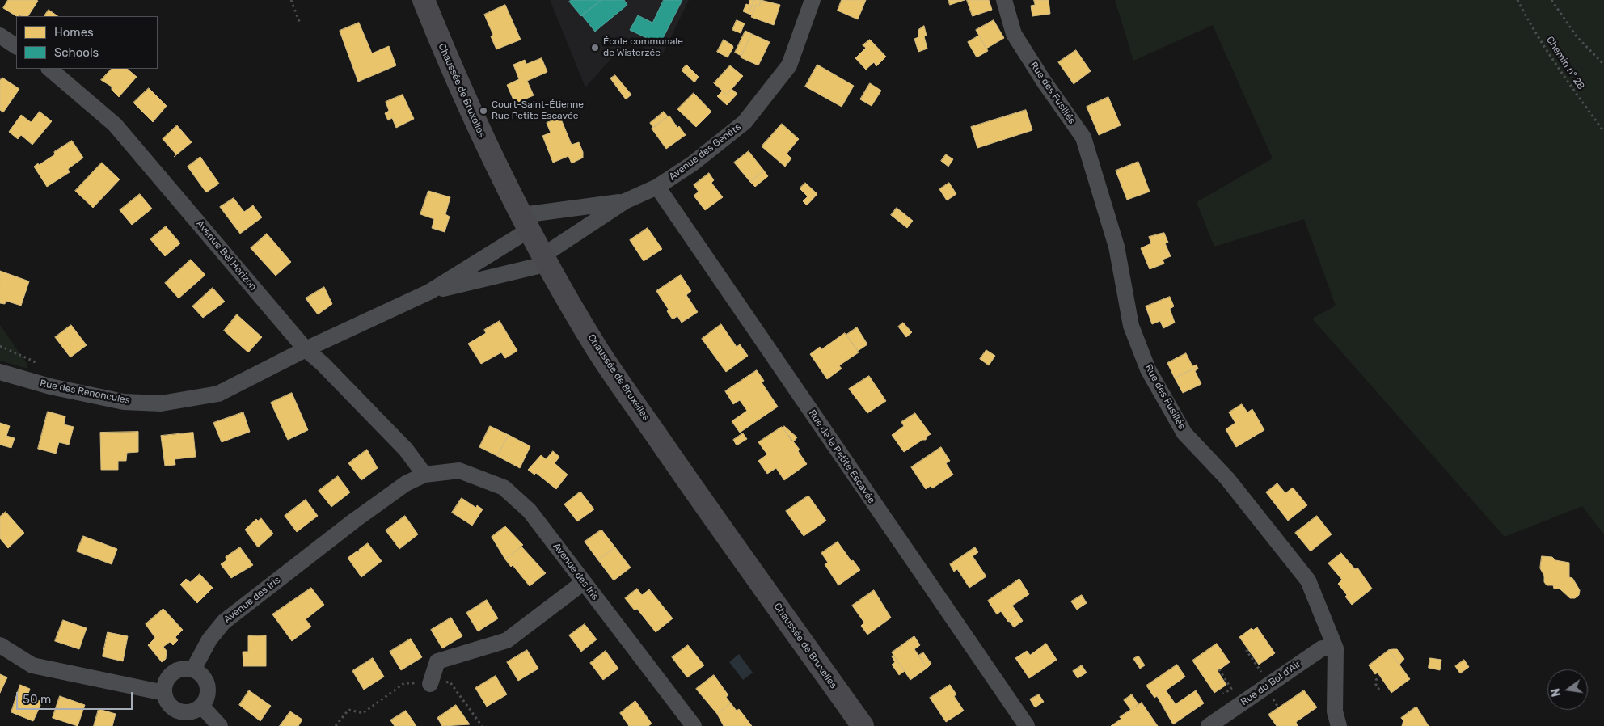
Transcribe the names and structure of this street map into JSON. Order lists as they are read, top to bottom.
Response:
{
  "streets": {
    "main road": ["Chaussée de Bruxelles"],
    "street": [
      "Rue des Fusillés",
      "Avenue des Genêts",
      "Avenue Bel Horizon",
      "Rue des Renoncules",
      "Rue de la Petite Escavée",
      "Avenue des Iris",
      "Rue du Bol d'Air"
    ],
    "path": ["Chemin n° 28"]
  },
  "crossings": [
    ["Chaussée de Bruxelles", "Avenue des Genêts"],
    ["Rue des Fusillés", "Rue du Bol d'Air"],
    ["Avenue des Genêts", "Rue de la Petite Escavée"],
    ["Avenue Bel Horizon", "Rue des Renoncules"]
  ],
  "places": ["École communale de Wisterzée", "Court-Saint-Étienne Rue Petite Escavée"],
  "legend": ["Homes", "Schools"],
  "scale_bar": "50 m",
  "north": "left"
}
